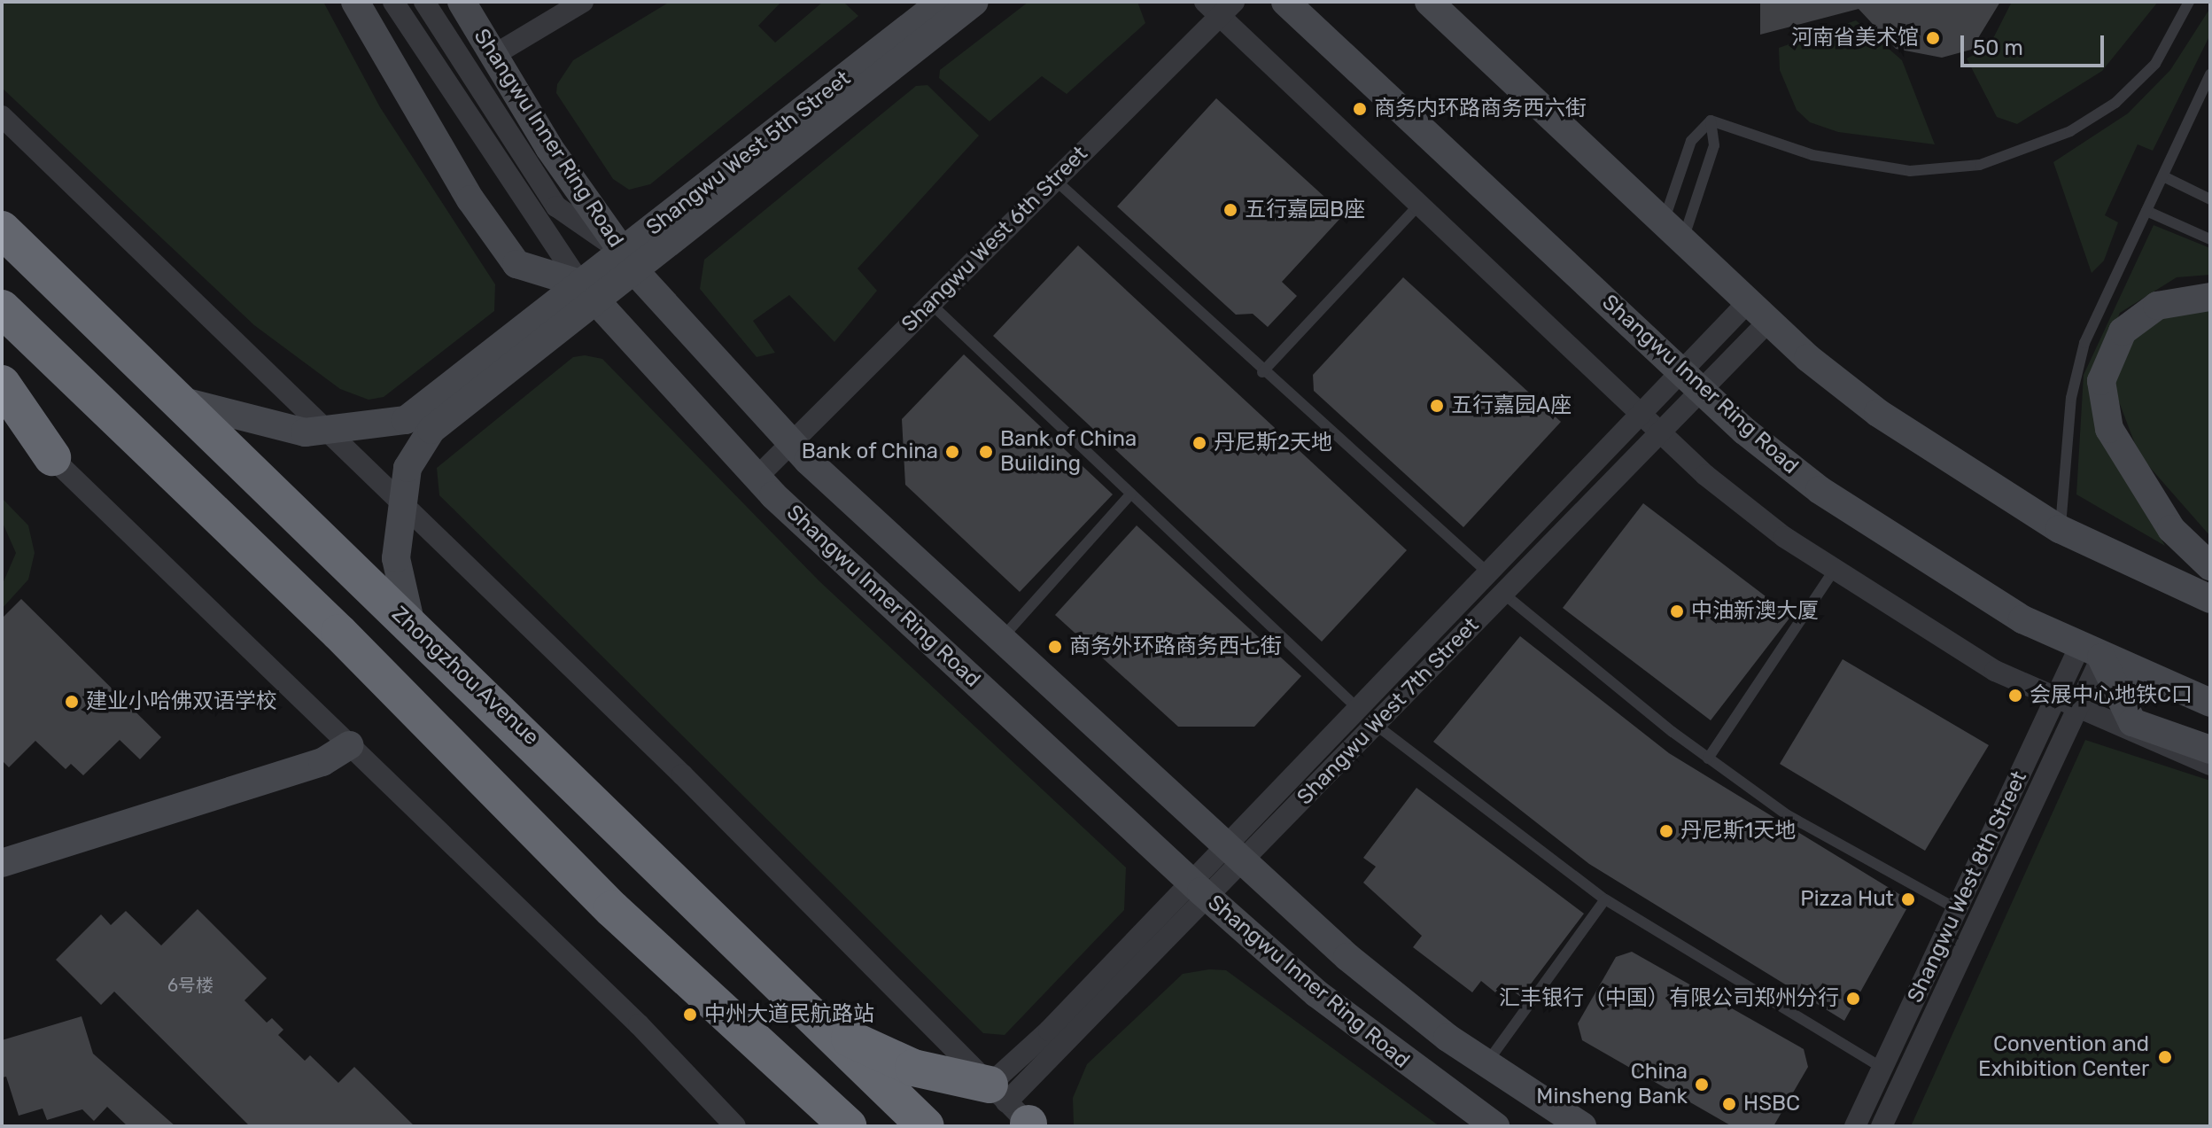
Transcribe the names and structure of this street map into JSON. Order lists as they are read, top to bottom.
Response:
{
  "streets": {
    "highway": ["Zhongzhou Avenue"],
    "street": [
      "Shangwu Inner Ring Road",
      "Shangwu West 5th Street",
      "Shangwu West 6th Street",
      "Shangwu West 7th Street",
      "Shangwu West 8th Street"
    ]
  },
  "crossings": [
    ["Shangwu Inner Ring Road", "Shangwu West 5th Street"],
    ["Shangwu Inner Ring Road", "Shangwu West 6th Street"],
    ["Shangwu Inner Ring Road", "Shangwu West 7th Street"],
    ["Shangwu Inner Ring Road", "Shangwu West 8th Street"],
    ["Shangwu West 5th Street", "Zhongzhou Avenue"]
  ],
  "places": [
    "河南省美术馆",
    "商务内环路商务西六街",
    "五行嘉园B座",
    "五行嘉园A座",
    "丹尼斯2天地",
    "Bank of China",
    "Bank of China Building",
    "中油新澳大厦",
    "商务外环路商务西七街",
    "会展中心地铁C口",
    "建业小哈佛双语学校",
    "丹尼斯1天地",
    "Pizza Hut",
    "汇丰银行（中国）有限公司郑州分行",
    "中州大道民航路站",
    "Convention and Exhibition Center",
    "China Minsheng Bank",
    "HSBC"
  ],
  "house_numbers": ["6号楼"],
  "scale_bar": "50 m"
}
